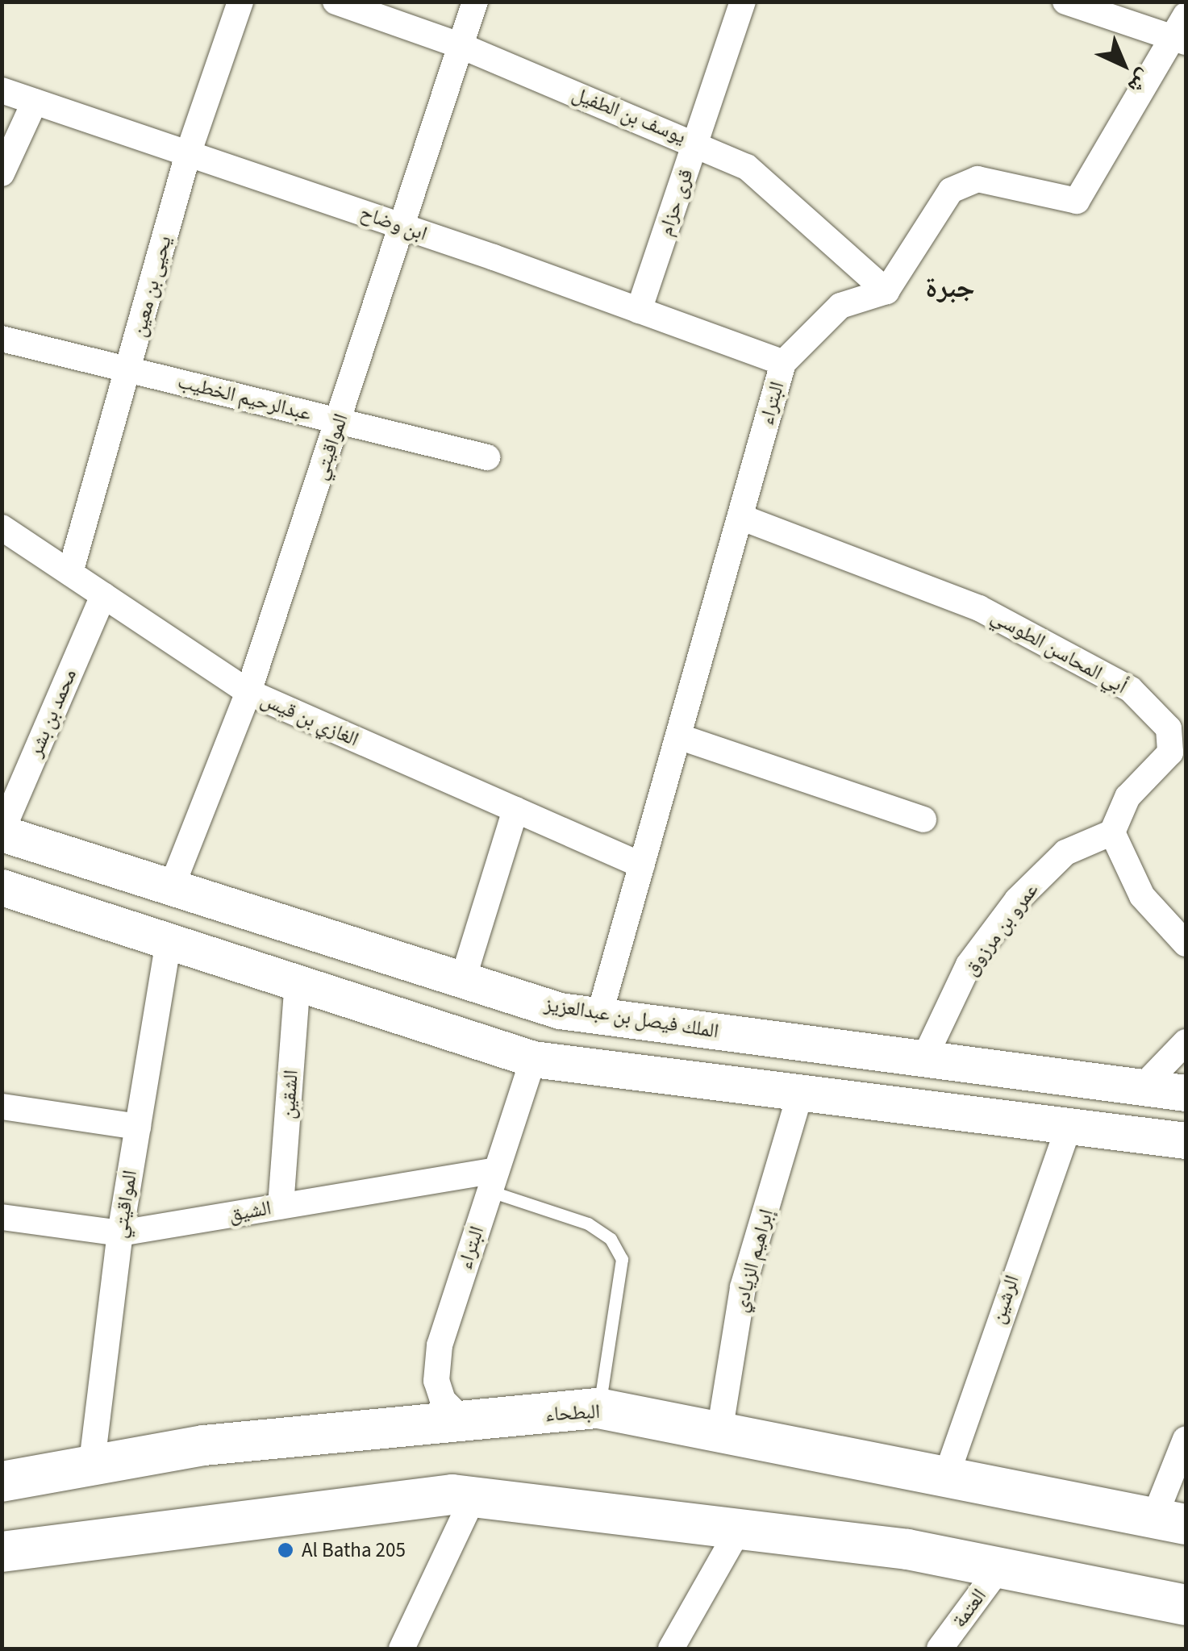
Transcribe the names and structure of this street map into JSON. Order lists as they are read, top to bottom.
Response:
{
  "streets": {
    "main road": ["البطحاء"],
    "street": [
      "يوسف بن الطفيل",
      "قرى حزام",
      "ابن وضاح",
      "يحيى بن معين",
      "عبدالرحيم الخطيب",
      "البتراء",
      "المواقيتي",
      "أبي المحاسن الطوسي",
      "محمد بن بشر",
      "الغازي بن قيس",
      "عمرو بن مرزوق",
      "الملك فيصل بن عبدالعزيز",
      "الشقين",
      "الشيق",
      "إبراهيم الزيادي",
      "الرشين",
      "العتمة"
    ]
  },
  "crossings": [
    ["يوسف بن الطفيل", "قرى حزام"],
    ["يوسف بن الطفيل", "البتراء"],
    ["يوسف بن الطفيل", "المواقيتي"],
    ["قرى حزام", "ابن وضاح"],
    ["ابن وضاح", "يحيى بن معين"],
    ["ابن وضاح", "البتراء"],
    ["ابن وضاح", "المواقيتي"],
    ["يحيى بن معين", "عبدالرحيم الخطيب"],
    ["يحيى بن معين", "الغازي بن قيس"],
    ["عبدالرحيم الخطيب", "المواقيتي"],
    ["البتراء", "أبي المحاسن الطوسي"],
    ["البتراء", "الغازي بن قيس"],
    ["البتراء", "الملك فيصل بن عبدالعزيز"],
    ["البتراء", "الشيق"],
    ["البتراء", "البطحاء"],
    ["المواقيتي", "الغازي بن قيس"],
    ["المواقيتي", "الملك فيصل بن عبدالعزيز"],
    ["المواقيتي", "الشيق"],
    ["المواقيتي", "البطحاء"],
    ["أبي المحاسن الطوسي", "عمرو بن مرزوق"],
    ["محمد بن بشر", "الغازي بن قيس"],
    ["محمد بن بشر", "الملك فيصل بن عبدالعزيز"],
    ["عمرو بن مرزوق", "الملك فيصل بن عبدالعزيز"],
    ["الشقين", "الشيق"],
    ["إبراهيم الزيادي", "البطحاء"],
    ["الرشين", "البطحاء"]
  ],
  "districts": ["جبرة"],
  "places": ["Al Batha 205"],
  "north": "bottom right"
}
